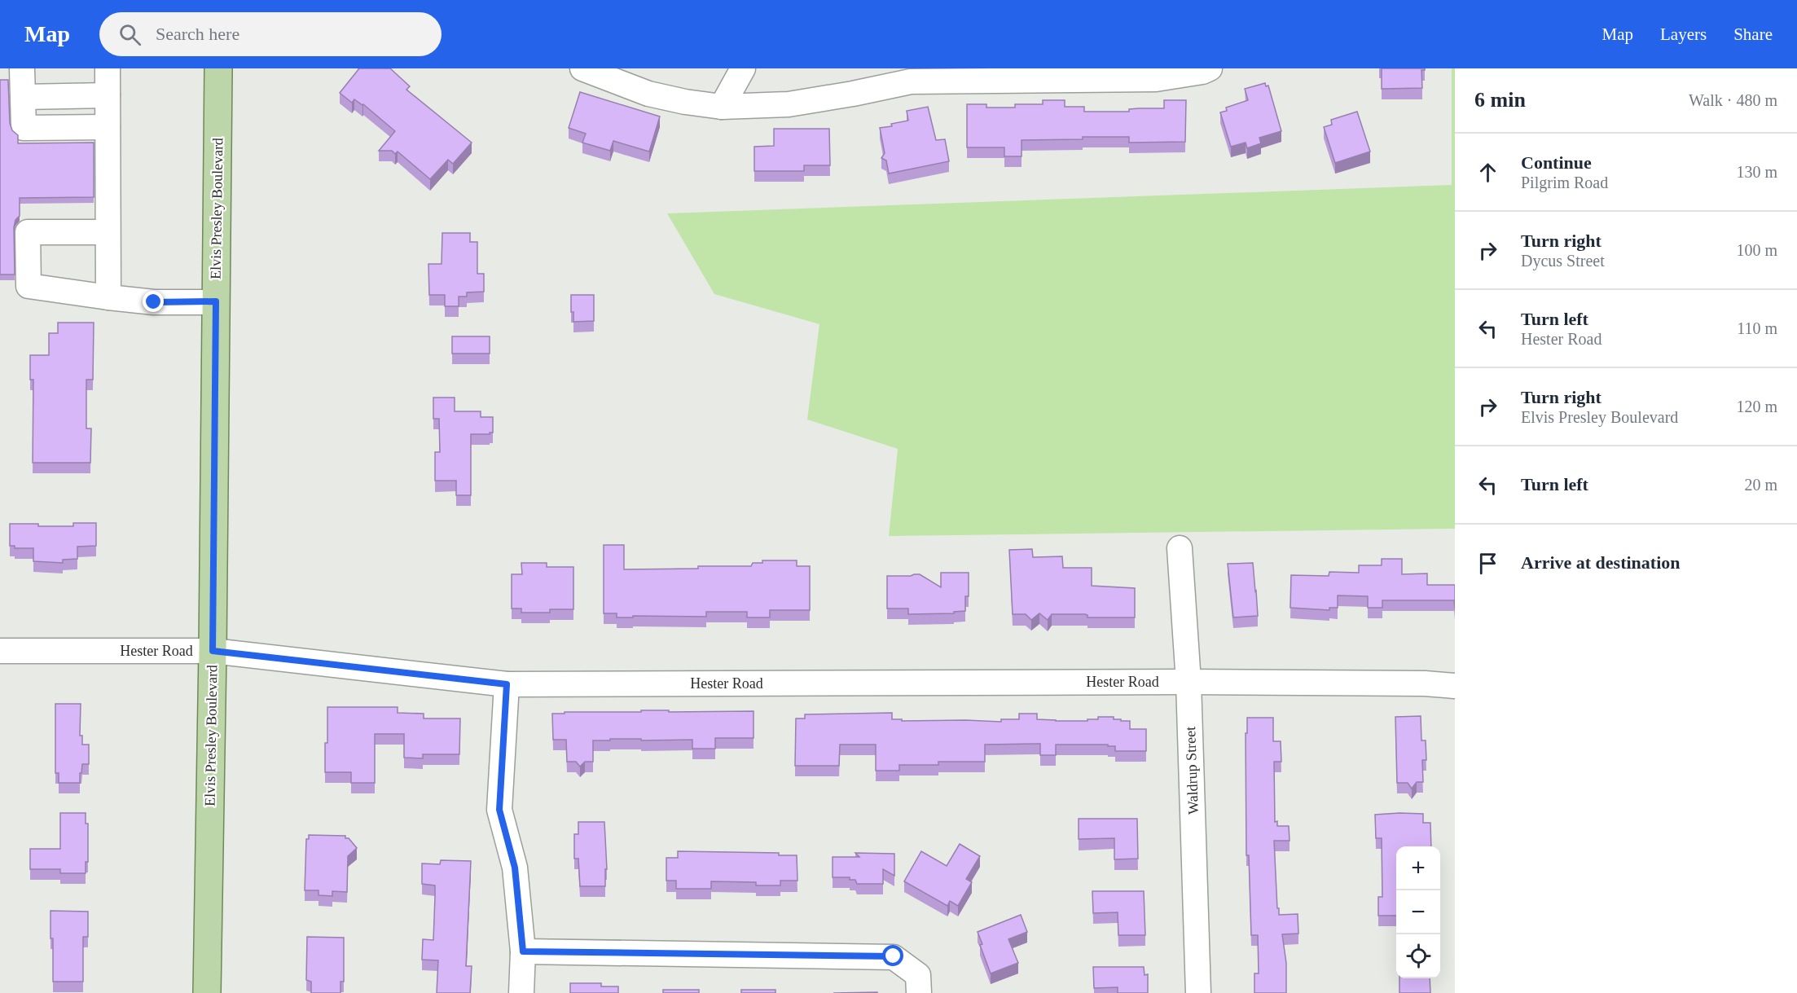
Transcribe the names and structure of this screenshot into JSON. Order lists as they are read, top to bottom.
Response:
{
  "streets": {
    "main road": ["Elvis Presley Boulevard"],
    "street": ["Hester Road", "Waldrup Street"]
  },
  "crossings": [
    ["Elvis Presley Boulevard", "Hester Road"],
    ["Hester Road", "Waldrup Street"]
  ],
  "page": {
    "header": "Map",
    "search": "Search here",
    "nav": ["Map", "Layers", "Share"],
    "heading": ["6 min", "Walk · 480 m"],
    "list": [
      ["Continue", "Pilgrim Road", "130 m"],
      ["Turn right", "Dycus Street", "100 m"],
      ["Turn left", "Hester Road", "110 m"],
      ["Turn right", "Elvis Presley Boulevard", "120 m"],
      ["Turn left", "20 m"],
      "Arrive at destination"
    ],
    "map_buttons": ["+", "−"]
  }
}
